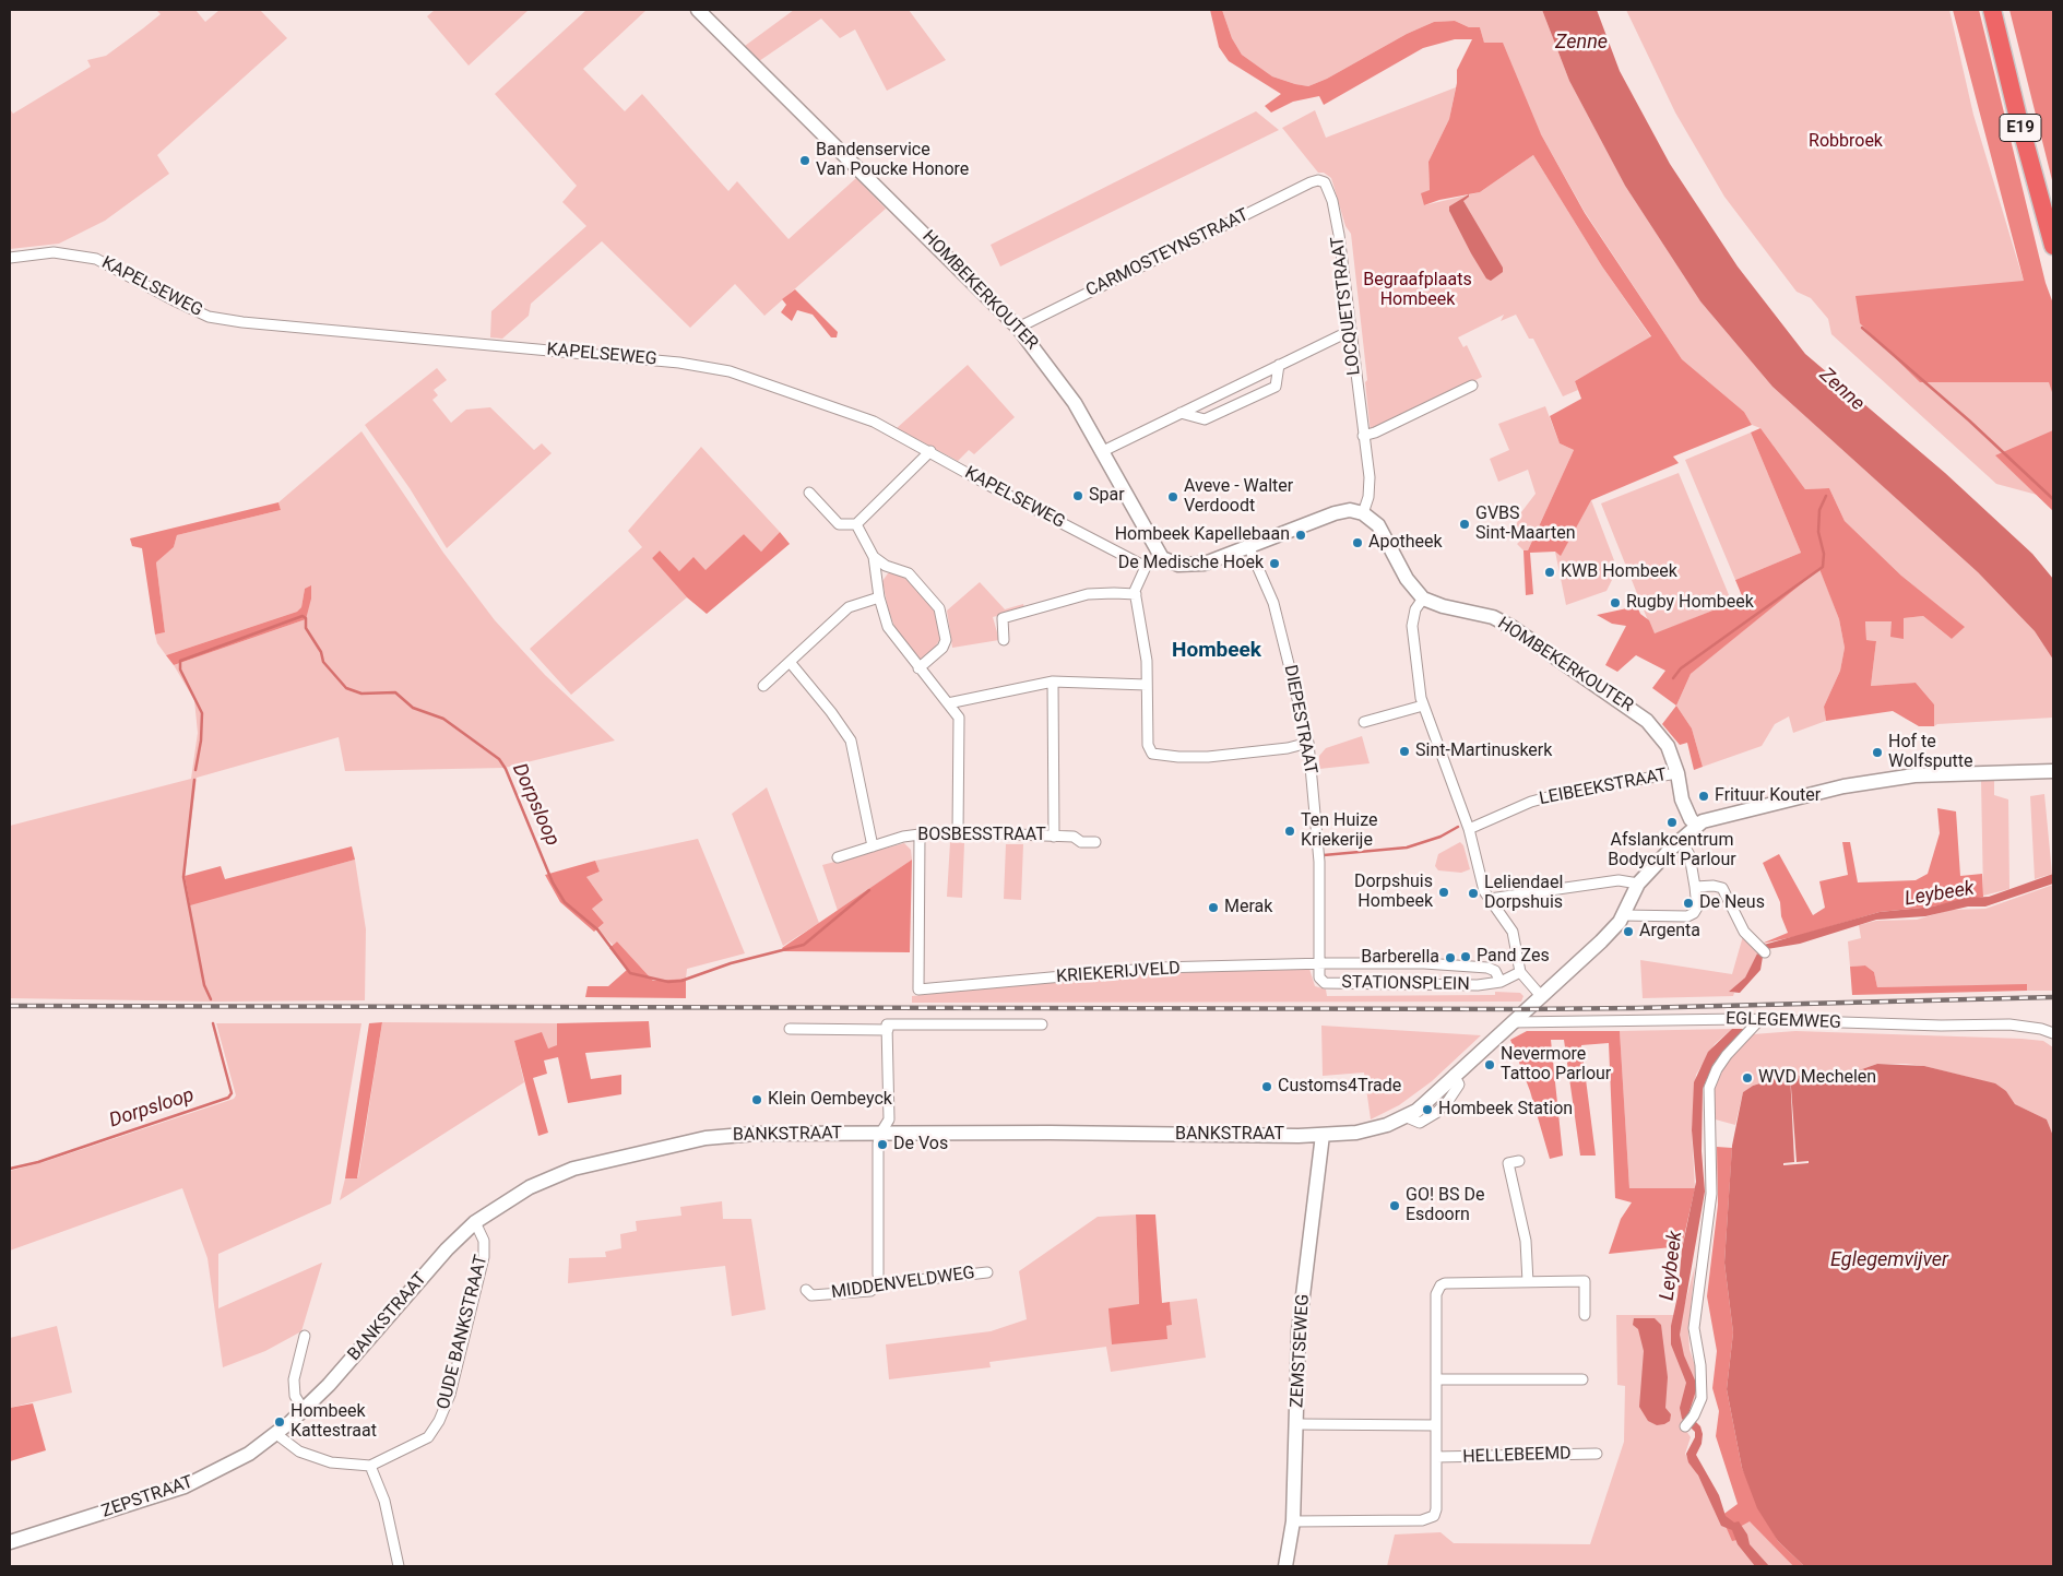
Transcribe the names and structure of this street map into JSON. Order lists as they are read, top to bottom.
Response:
{
  "streets": {
    "highway": ["E19"],
    "street": [
      "CARMOSTEYNSTRAAT",
      "KAPELSEWEG",
      "HOMBEKERKOUTER",
      "LOCQUETSTRAAT",
      "DIEPESTRAAT",
      "LEIBEEKSTRAAT",
      "BOSBESSTRAAT",
      "KRIEKERIJVELD",
      "STATIONSPLEIN",
      "EGLEGEMWEG",
      "BANKSTRAAT",
      "MIDDENVELDWEG",
      "OUDE BANKSTRAAT",
      "ZEMSTSEWEG",
      "HELLEBEEMD",
      "ZEPSTRAAT"
    ]
  },
  "crossings": [
    ["CARMOSTEYNSTRAAT", "HOMBEKERKOUTER"],
    ["CARMOSTEYNSTRAAT", "LOCQUETSTRAAT"],
    ["HOMBEKERKOUTER", "LEIBEEKSTRAAT"],
    ["HOMBEKERKOUTER", "BANKSTRAAT"],
    ["DIEPESTRAAT", "KRIEKERIJVELD"],
    ["DIEPESTRAAT", "STATIONSPLEIN"],
    ["BOSBESSTRAAT", "KRIEKERIJVELD"],
    ["KRIEKERIJVELD", "STATIONSPLEIN"],
    ["EGLEGEMWEG", "BANKSTRAAT"],
    ["BANKSTRAAT", "MIDDENVELDWEG"],
    ["BANKSTRAAT", "OUDE BANKSTRAAT"],
    ["BANKSTRAAT", "ZEMSTSEWEG"],
    ["BANKSTRAAT", "ZEPSTRAAT"]
  ],
  "districts": ["Hombeek"],
  "water": [
    "Zenne",
    "Dorpsloop",
    "Leybeek",
    "Eglegemvijver"
  ],
  "parks": ["Robbroek", "Begraafplaats Hombeek"],
  "places": [
    "Bandenservice Van Poucke Honore",
    "Spar",
    "Aveve - Walter Verdoodt",
    "GVBS Sint-Maarten",
    "Hombeek Kapellebaan",
    "Apotheek",
    "De Medische Hoek",
    "KWB Hombeek",
    "Rugby Hombeek",
    "Sint-Martinuskerk",
    "Hof te Wolfsputte",
    "Frituur Kouter",
    "Afslankcentrum Bodycult Parlour",
    "Ten Huize Kriekerije",
    "Dorpshuis Hombeek",
    "Leliendael Dorpshuis",
    "De Neus",
    "Merak",
    "Argenta",
    "Pand Zes",
    "Barberella",
    "Nevermore Tattoo Parlour",
    "WVD Mechelen",
    "Customs4Trade",
    "Klein Oembeyck",
    "Hombeek Station",
    "De Vos",
    "GO! BS De Esdoorn",
    "Hombeek Kattestraat"
  ]
}
